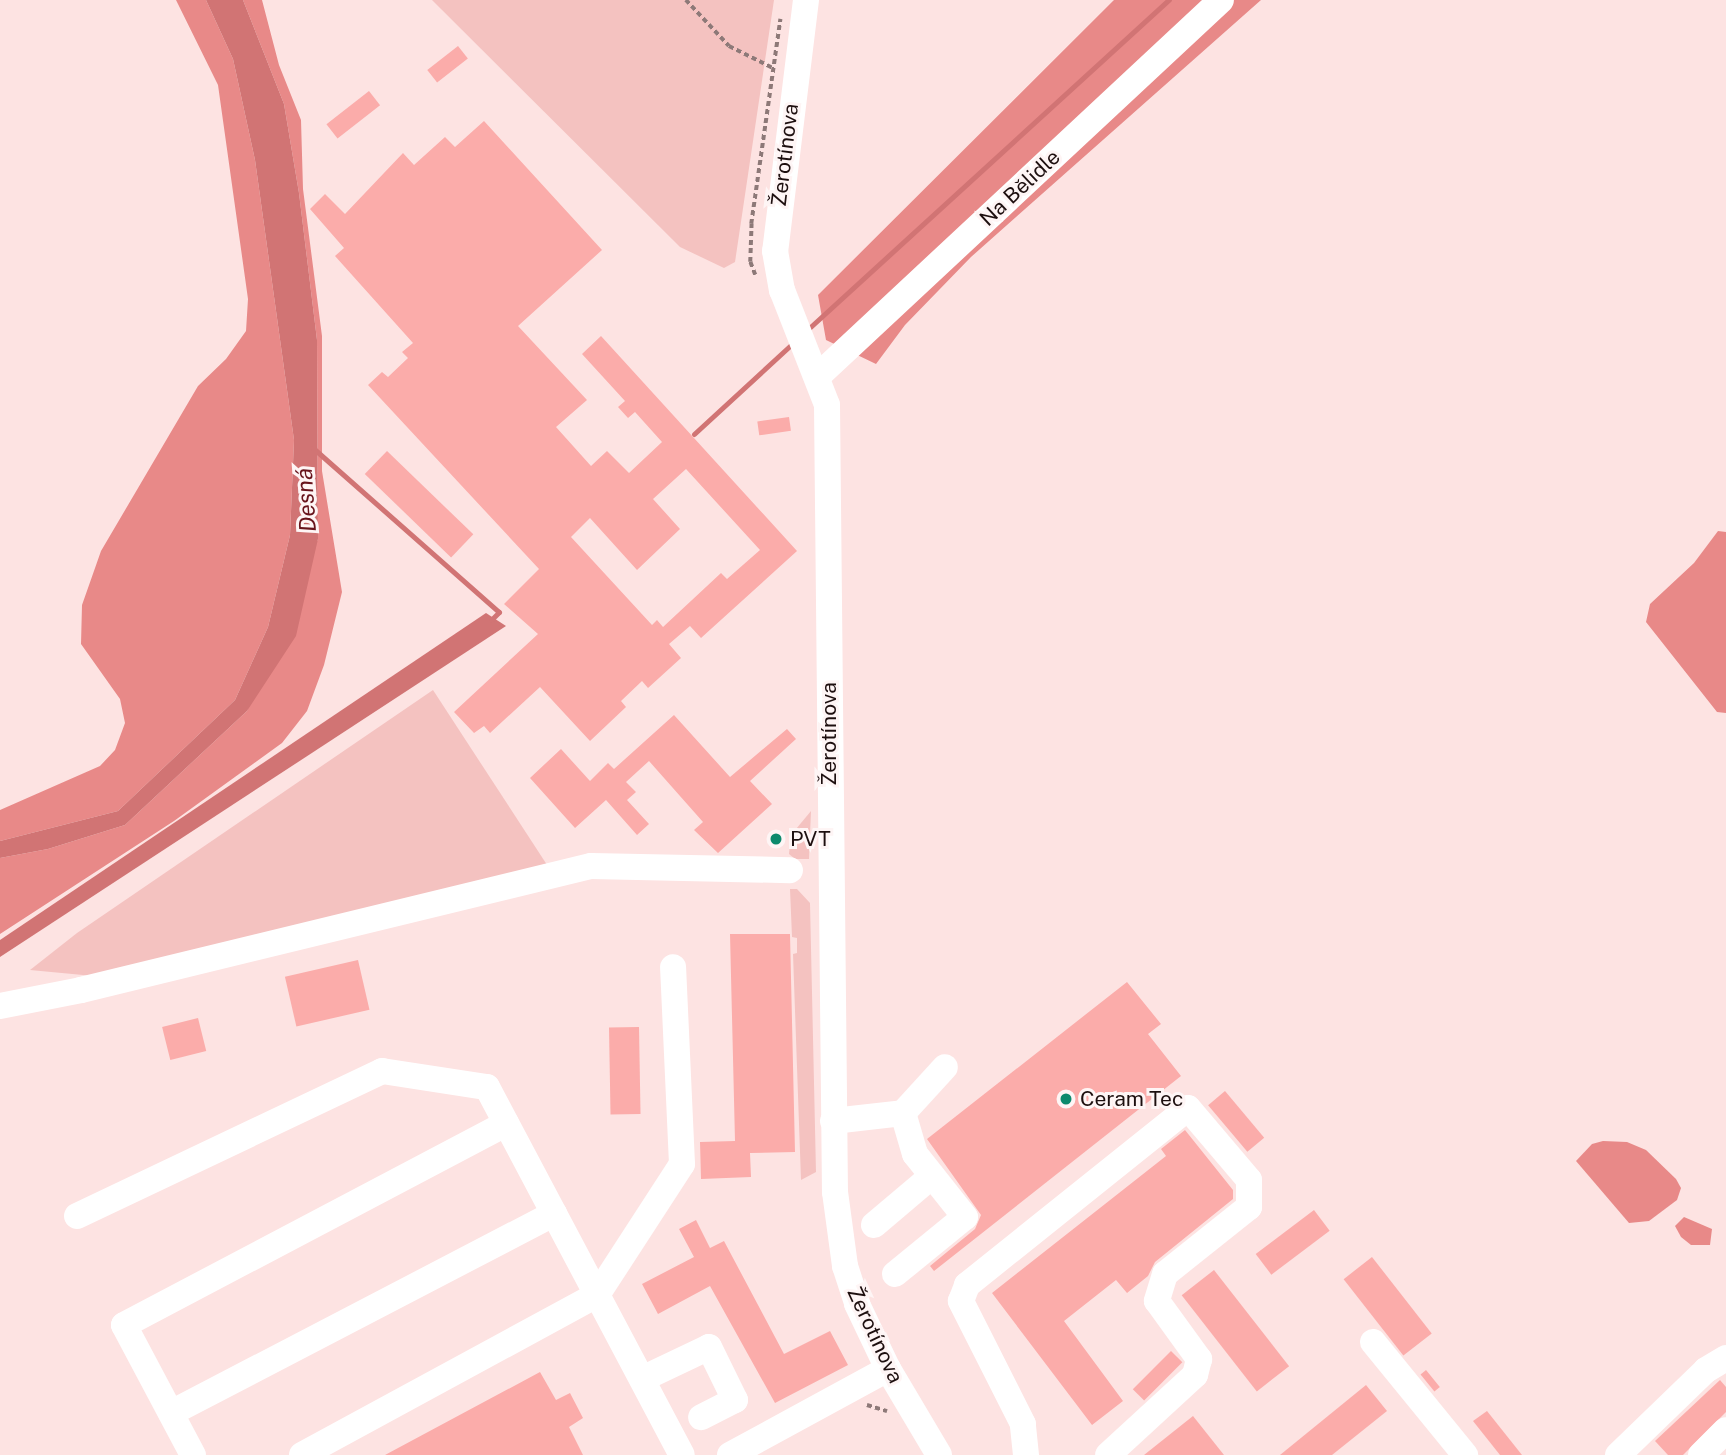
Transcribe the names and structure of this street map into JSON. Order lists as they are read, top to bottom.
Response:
{
  "streets": {
    "street": ["Žerotínova", "Na Bělidle"]
  },
  "crossings": [
    ["Žerotínova", "Na Bělidle"]
  ],
  "water": ["Desná"],
  "places": ["PVT", "Ceram Tec"]
}
